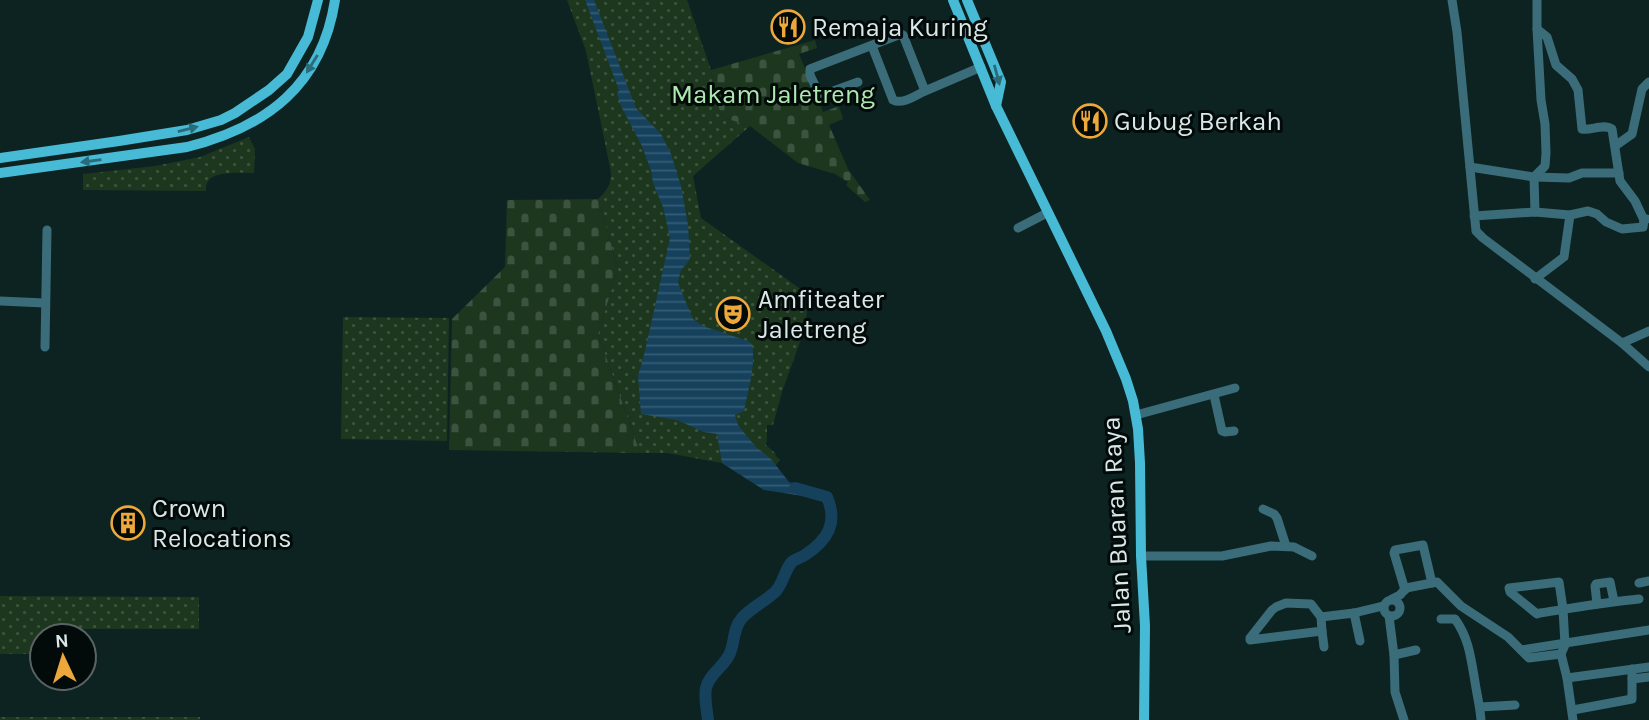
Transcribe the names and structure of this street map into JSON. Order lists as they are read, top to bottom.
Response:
{
  "streets": {
    "main road": ["Jalan Buaran Raya"]
  },
  "parks": ["Makam Jaletreng"],
  "places": {
    "restaurant": ["Remaja Kuring", "Gubug Berkah"],
    "theatre": ["Amfiteater Jaletreng"],
    "building": ["Crown Relocations"]
  },
  "north": "top"
}
